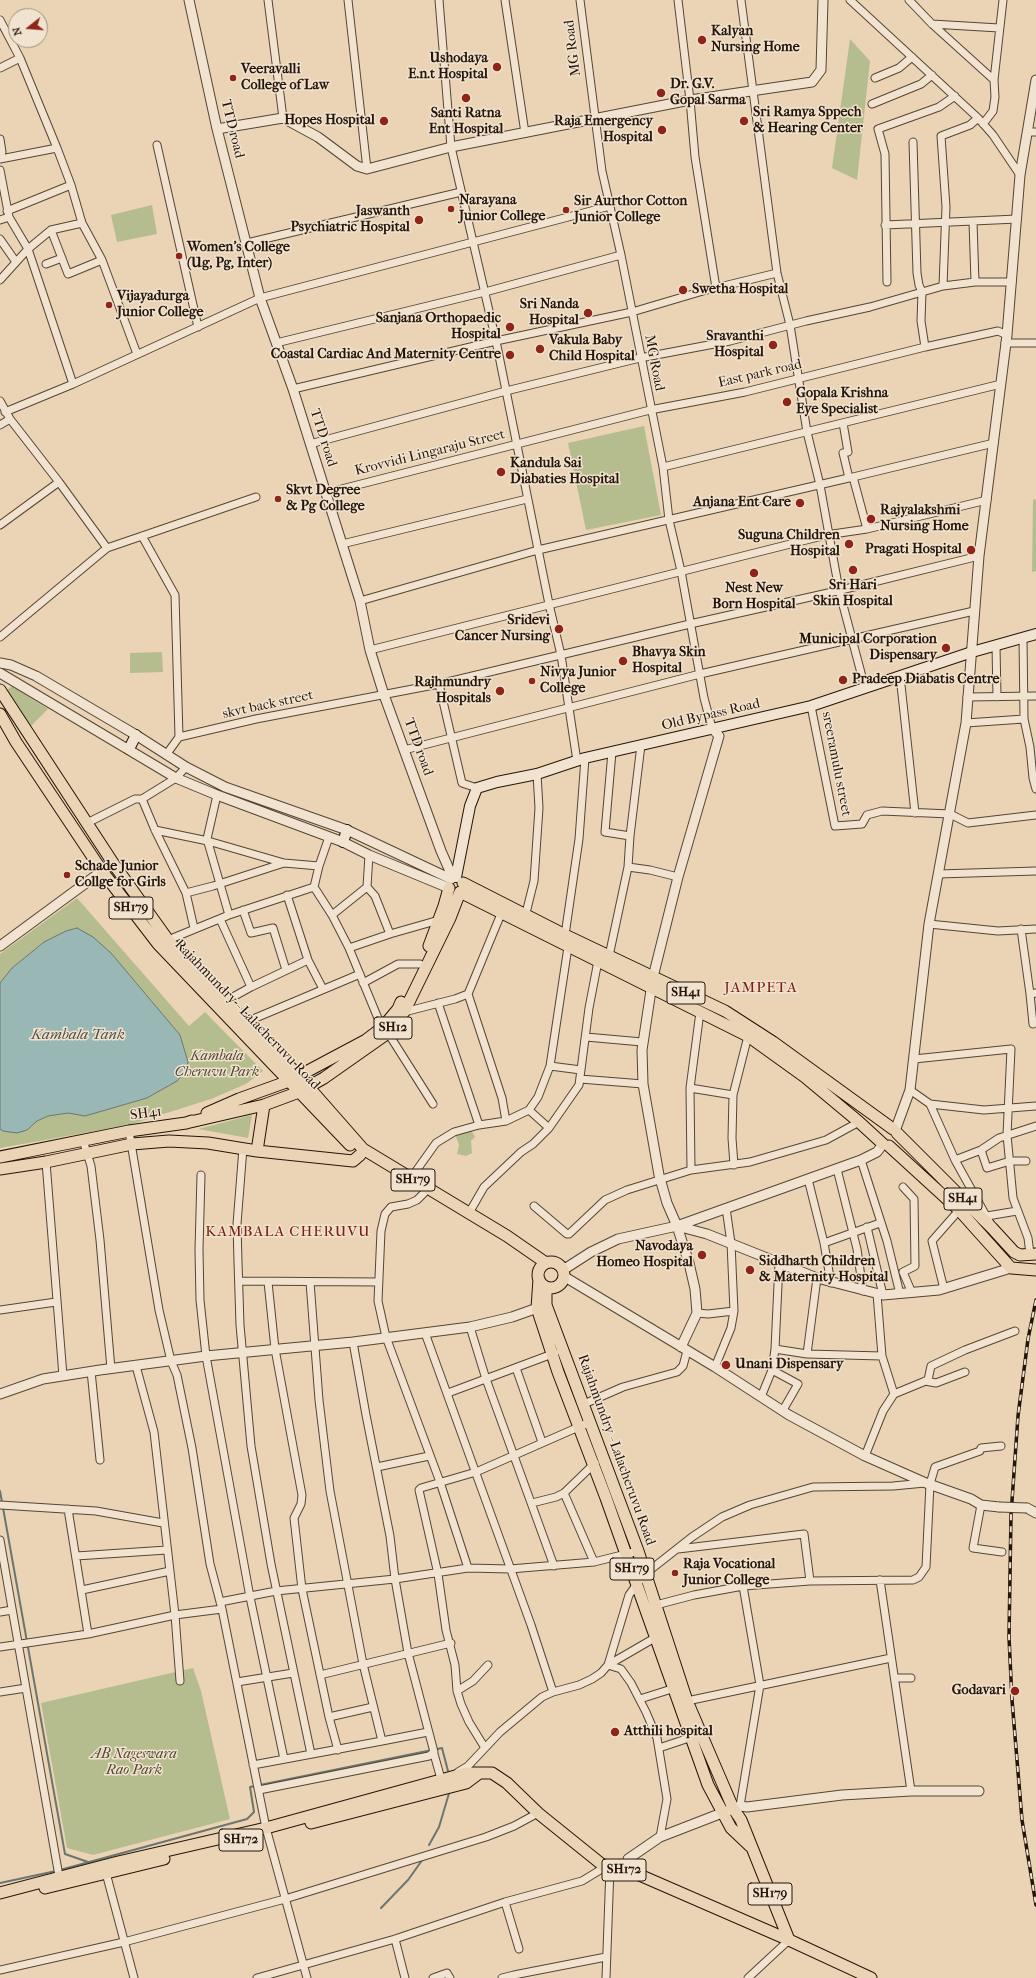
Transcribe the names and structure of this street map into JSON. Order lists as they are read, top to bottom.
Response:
{
  "streets": {
    "main road": [
      "Old Bypass Road",
      "SH179",
      "SH41",
      "Rajahmundry - Lalacheruvu Road",
      "SH12",
      "SH172"
    ],
    "street": [
      "MG Road",
      "TTD road",
      "East park road",
      "Krovvidi Lingaraju Street",
      "skvt back street",
      "sreeramulu street"
    ]
  },
  "crossings": [
    ["MG Road", "East park road"],
    ["MG Road", "skvt back street"],
    ["MG Road", "Old Bypass Road"],
    ["TTD road", "Krovvidi Lingaraju Street"],
    ["TTD road", "skvt back street"],
    ["TTD road", "SH41"],
    ["TTD road", "SH12"],
    ["East park road", "Krovvidi Lingaraju Street"],
    ["Old Bypass Road", "sreeramulu street"],
    ["SH179", "SH41"],
    ["SH179", "Rajahmundry - Lalacheruvu Road"],
    ["SH179", "SH12"],
    ["SH41", "Rajahmundry - Lalacheruvu Road"],
    ["SH41", "SH12"],
    ["Rajahmundry - Lalacheruvu Road", "SH12"],
    ["Rajahmundry - Lalacheruvu Road", "SH172"]
  ],
  "districts": ["JAMPETA", "KAMBALA CHERUVU"],
  "water": ["Kambala Tank"],
  "parks": ["Kambala Cheruvu Park", "AB Nageswara Rao Park"],
  "places": [
    "Kalyan Nursing Home",
    "Ushodaya E.n.t Hospital",
    "Veeravalli College of Law",
    "Dr. G.V. Gopal Sarma",
    "Santi Ratna Ent Hospital",
    "Hopes Hospital",
    "Sri Ramya Sppech & Hearing Center",
    "Raja Emergency Hospital",
    "Narayana Junior College",
    "Sir Aurthor Cotton Junior College",
    "Jaswanth Psychiatric Hospital",
    "Women's College (Ug, Pg, Inter)",
    "Swetha Hospital",
    "Vijayadurga Junior College",
    "Sri Nanda Hospital",
    "Sanjana Orthopaedic Hospital",
    "Sravanthi Hospital",
    "Vakula Baby Child Hospital",
    "Coastal Cardiac And Maternity Centre",
    "Gopala Krishna Eye Specialist",
    "Kandula Sai Diabaties Hospital",
    "Skvt Degree & Pg College",
    "Anjana Ent Care",
    "Rajyalakshmi Nursing Home",
    "Suguna Children Hospital",
    "Pragati Hospital",
    "Sri Hari Skin Hospital",
    "Nest New Born Hospital",
    "Sridevi Cancer Nursing",
    "Municipal Corporation Dispensary",
    "Bhavya Skin Hospital",
    "Pradeep Diabatis Centre",
    "Nivya Junior College",
    "Rajhmundry Hospitals",
    "Schade Junior Collge for Girls",
    "Navodaya Homeo Hospital",
    "Siddharth Children & Maternity Hospital",
    "Unani Dispensary",
    "Raja Vocational Junior College",
    "Godavari",
    "Atthili hospital"
  ],
  "north": "left"
}
